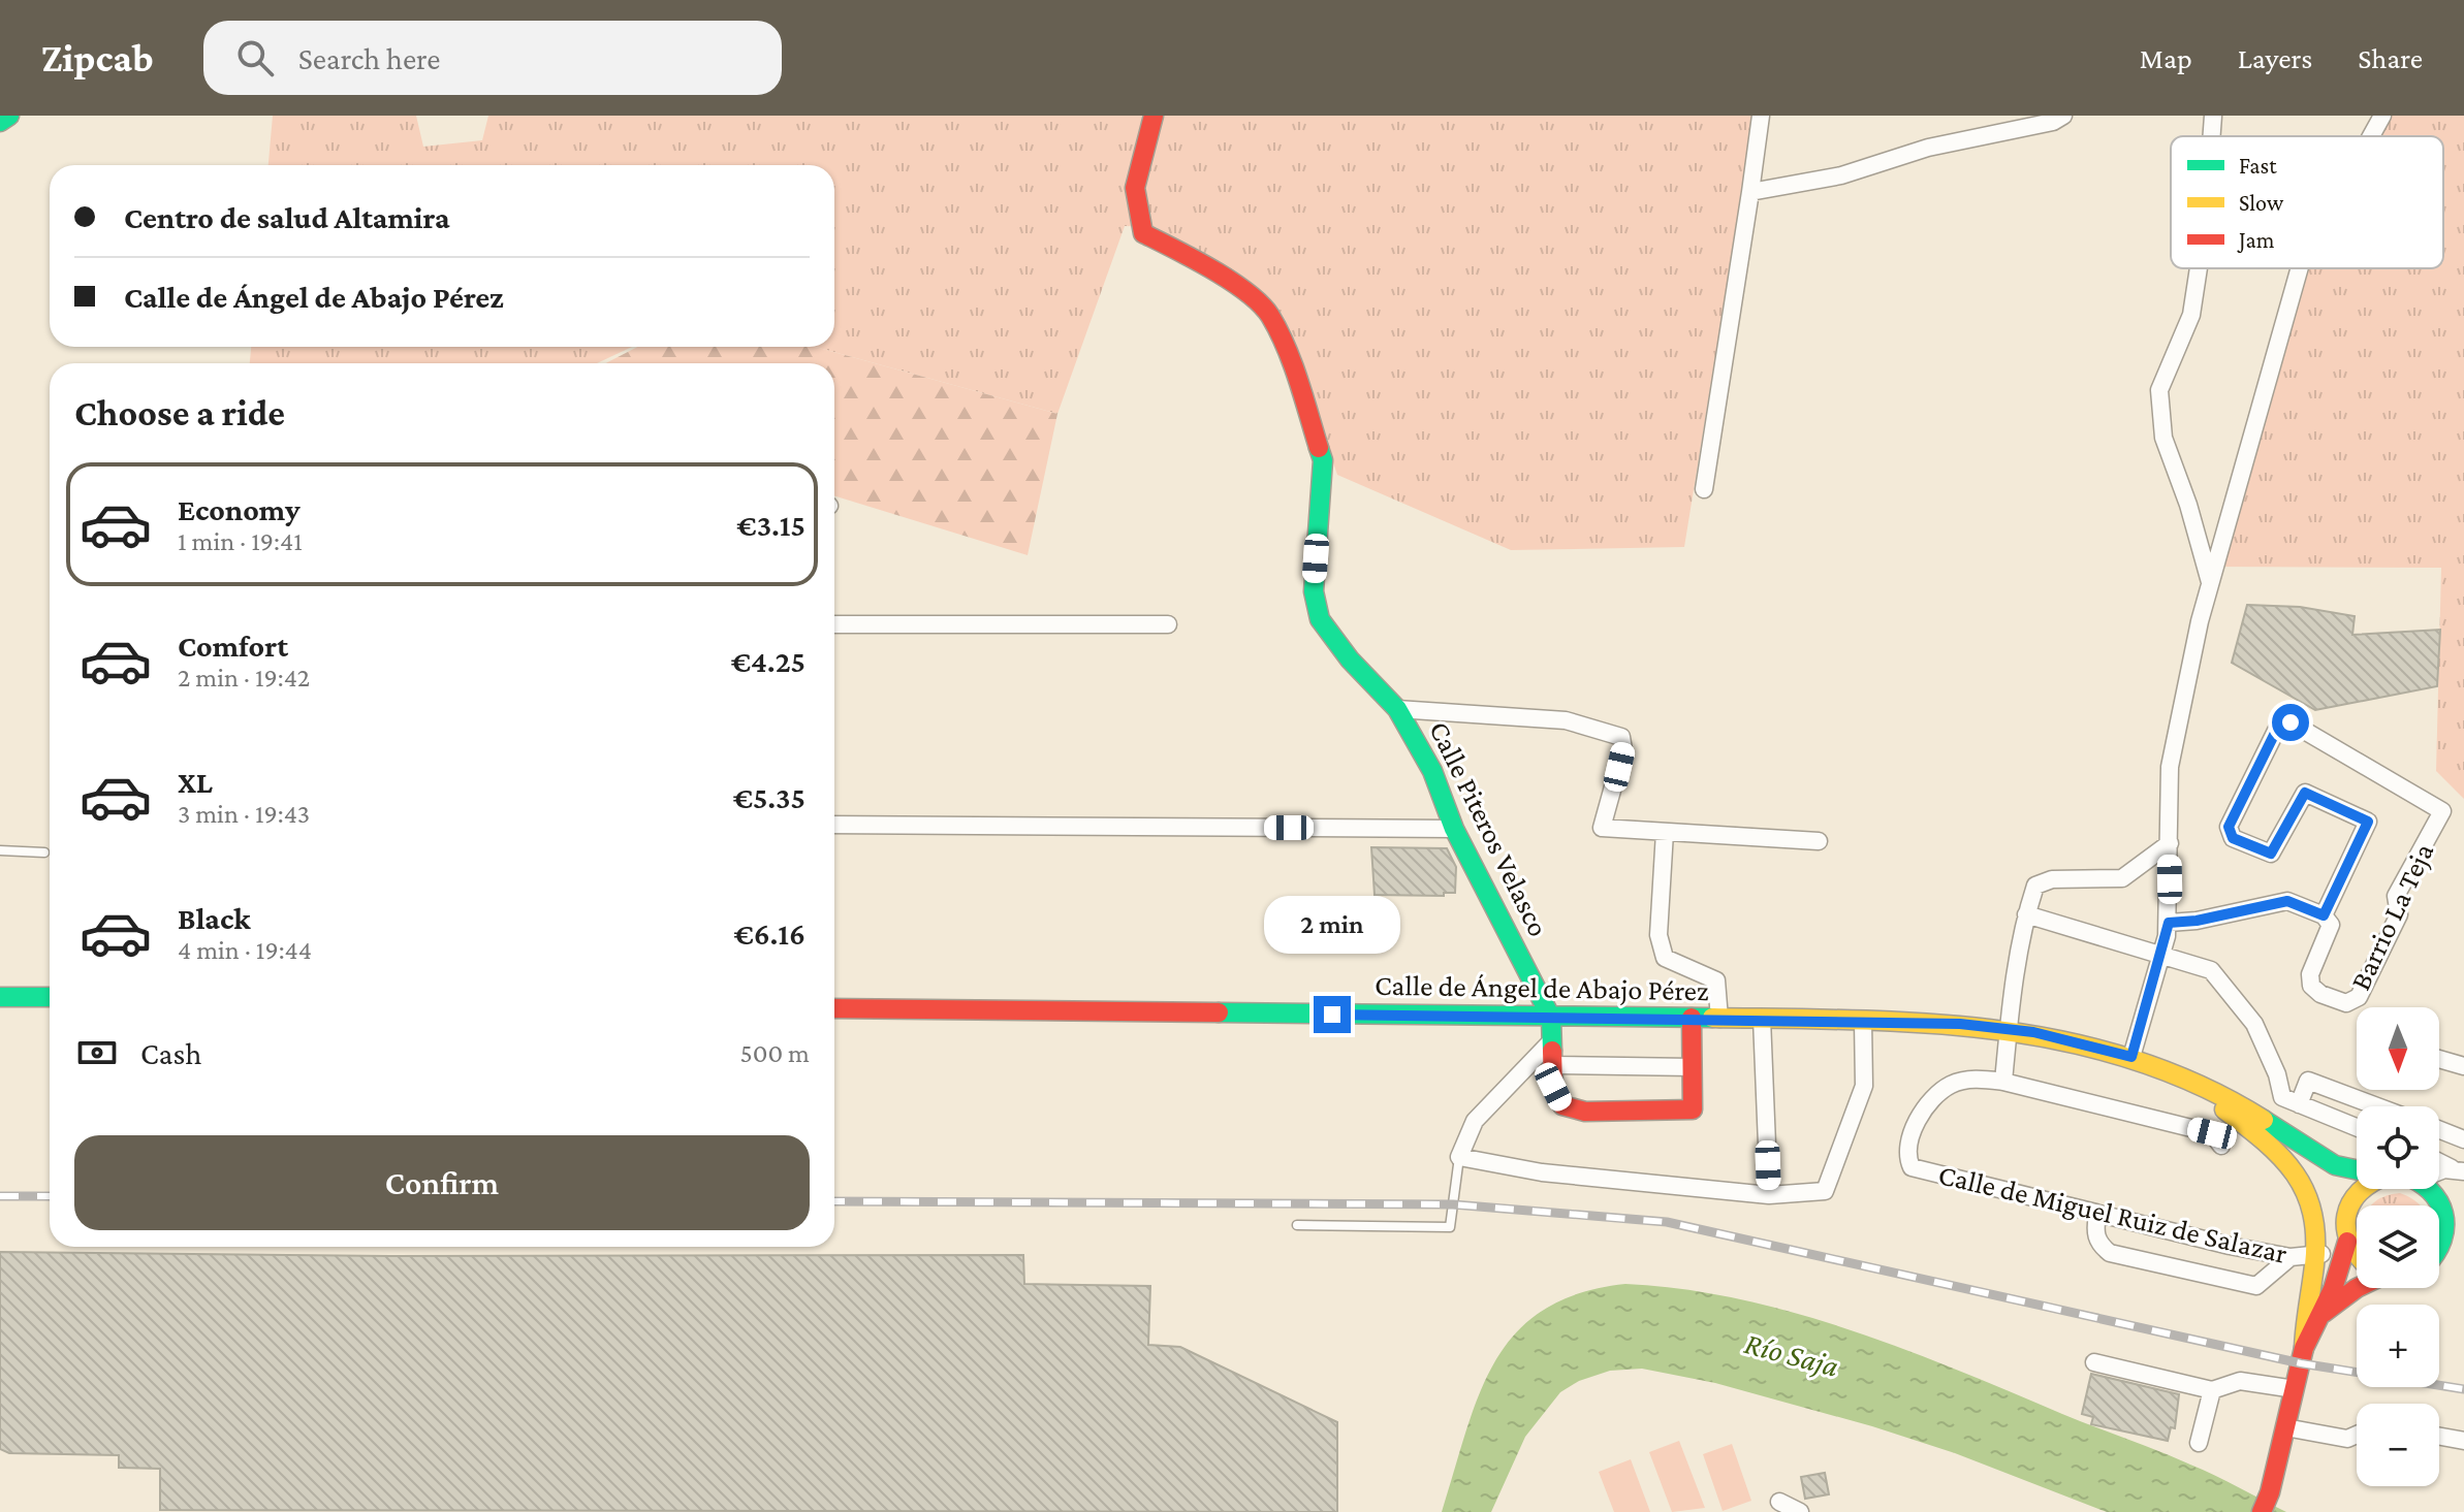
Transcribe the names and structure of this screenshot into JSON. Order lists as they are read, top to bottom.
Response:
{
  "streets": {
    "main road": ["Calle Piteros Velasco", "Calle de Ángel de Abajo Pérez"],
    "street": ["Barrio La Teja", "Calle de Miguel Ruiz de Salazar"]
  },
  "crossings": [
    ["Calle Piteros Velasco", "Calle de Ángel de Abajo Pérez"]
  ],
  "water": ["Río Saja"],
  "legend": ["Fast", "Slow", "Jam"],
  "north": "bottom",
  "page": {
    "header": "Zipcab",
    "search": "Search here",
    "nav": ["Map", "Layers", "Share"],
    "banner": ["Centro de salud Altamira", "Calle de Ángel de Abajo Pérez"],
    "heading": "Choose a ride",
    "list": [
      {
        "name": "Economy",
        "note": "1 min · 19:41",
        "value": "€3.15"
      },
      {
        "name": "Comfort",
        "note": "2 min · 19:42",
        "value": "€4.25"
      },
      {
        "name": "XL",
        "note": "3 min · 19:43",
        "value": "€5.35"
      },
      {
        "name": "Black",
        "note": "4 min · 19:44",
        "value": "€6.16"
      }
    ],
    "bubble": "2 min",
    "map_buttons": ["+", "−"],
    "pay": ["Cash", "500 m"],
    "buttons": "Confirm"
  }
}
